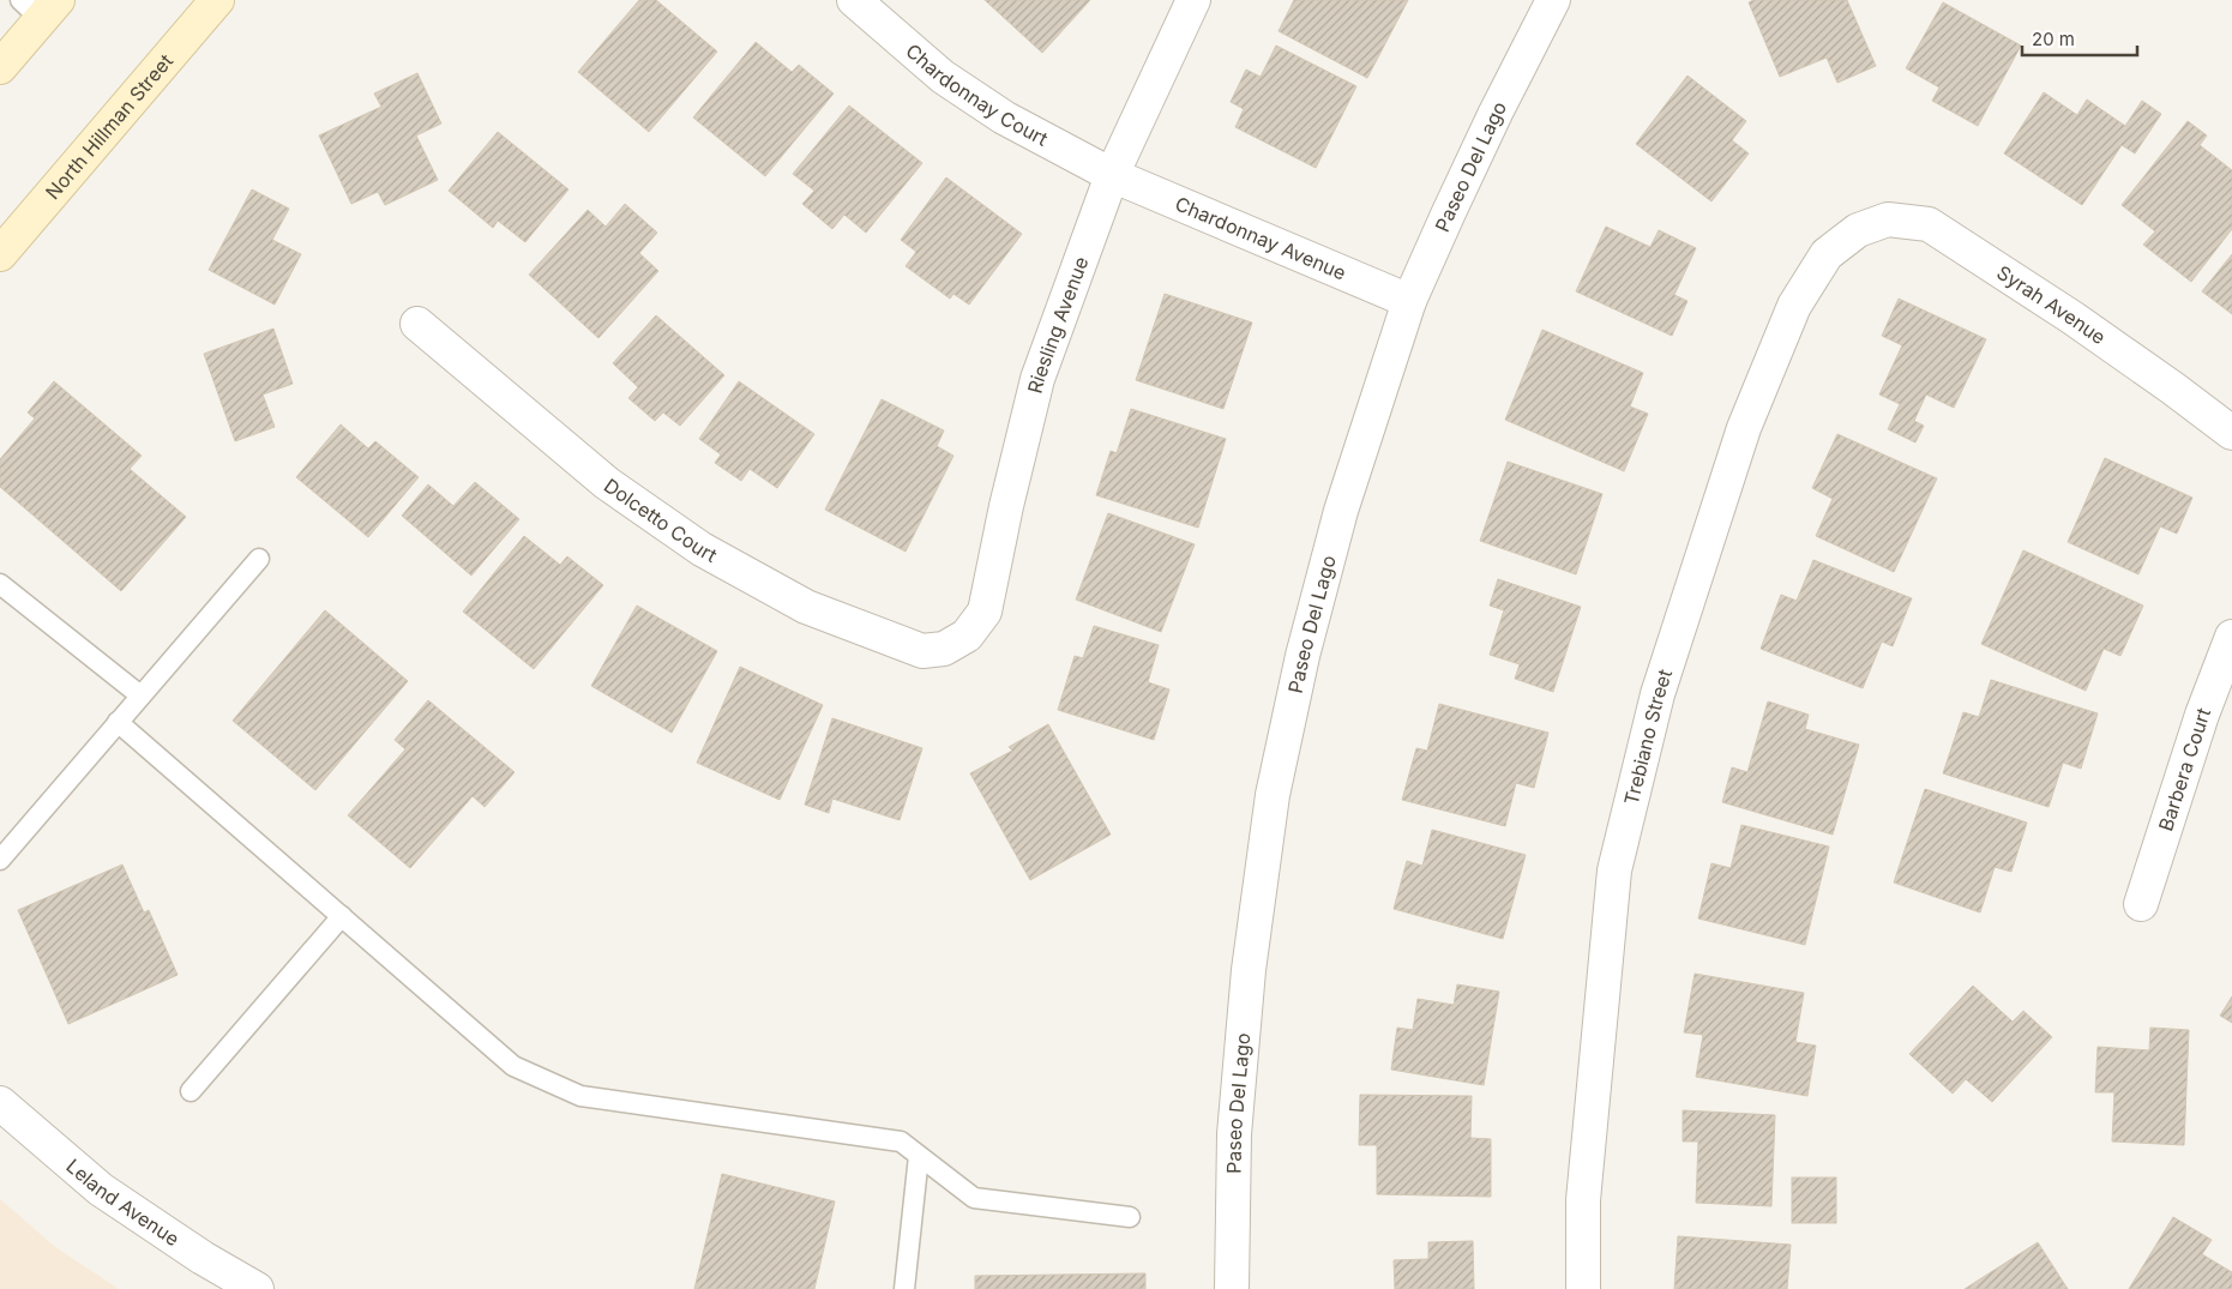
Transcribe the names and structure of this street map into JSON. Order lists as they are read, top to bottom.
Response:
{
  "streets": {
    "main road": ["North Hillman Street"],
    "street": [
      "Chardonnay Court",
      "Paseo Del Lago",
      "Chardonnay Avenue",
      "Syrah Avenue",
      "Riesling Avenue",
      "Dolcetto Court",
      "Trebiano Street",
      "Barbera Court",
      "Leland Avenue"
    ]
  },
  "crossings": [
    ["Chardonnay Court", "Chardonnay Avenue"],
    ["Chardonnay Court", "Riesling Avenue"],
    ["Paseo Del Lago", "Chardonnay Avenue"],
    ["Chardonnay Avenue", "Riesling Avenue"],
    ["Syrah Avenue", "Trebiano Street"],
    ["Riesling Avenue", "Dolcetto Court"]
  ],
  "scale_bar": "20 m"
}
